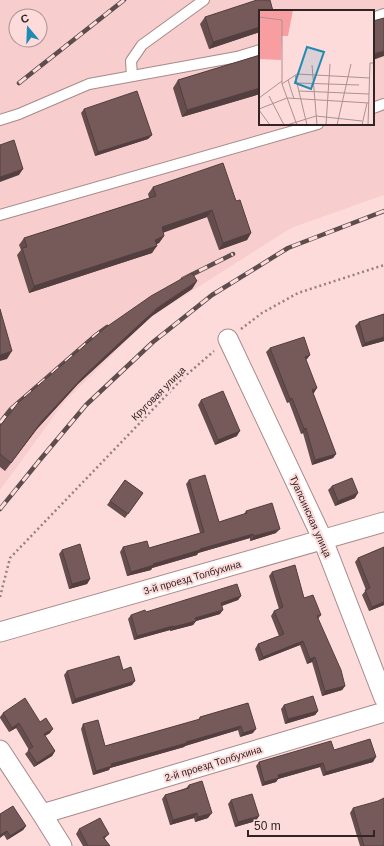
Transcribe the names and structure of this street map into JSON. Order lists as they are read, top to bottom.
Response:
{
  "streets": {
    "street": ["Туапсинская улица", "3-й проезд Толбухина", "2-й проезд Толбухина"],
    "path": ["Круговая улица"]
  },
  "crossings": [
    ["Круговая улица", "Туапсинская улица"],
    ["Туапсинская улица", "3-й проезд Толбухина"]
  ],
  "scale_bar": "50 m",
  "north": "top"
}
